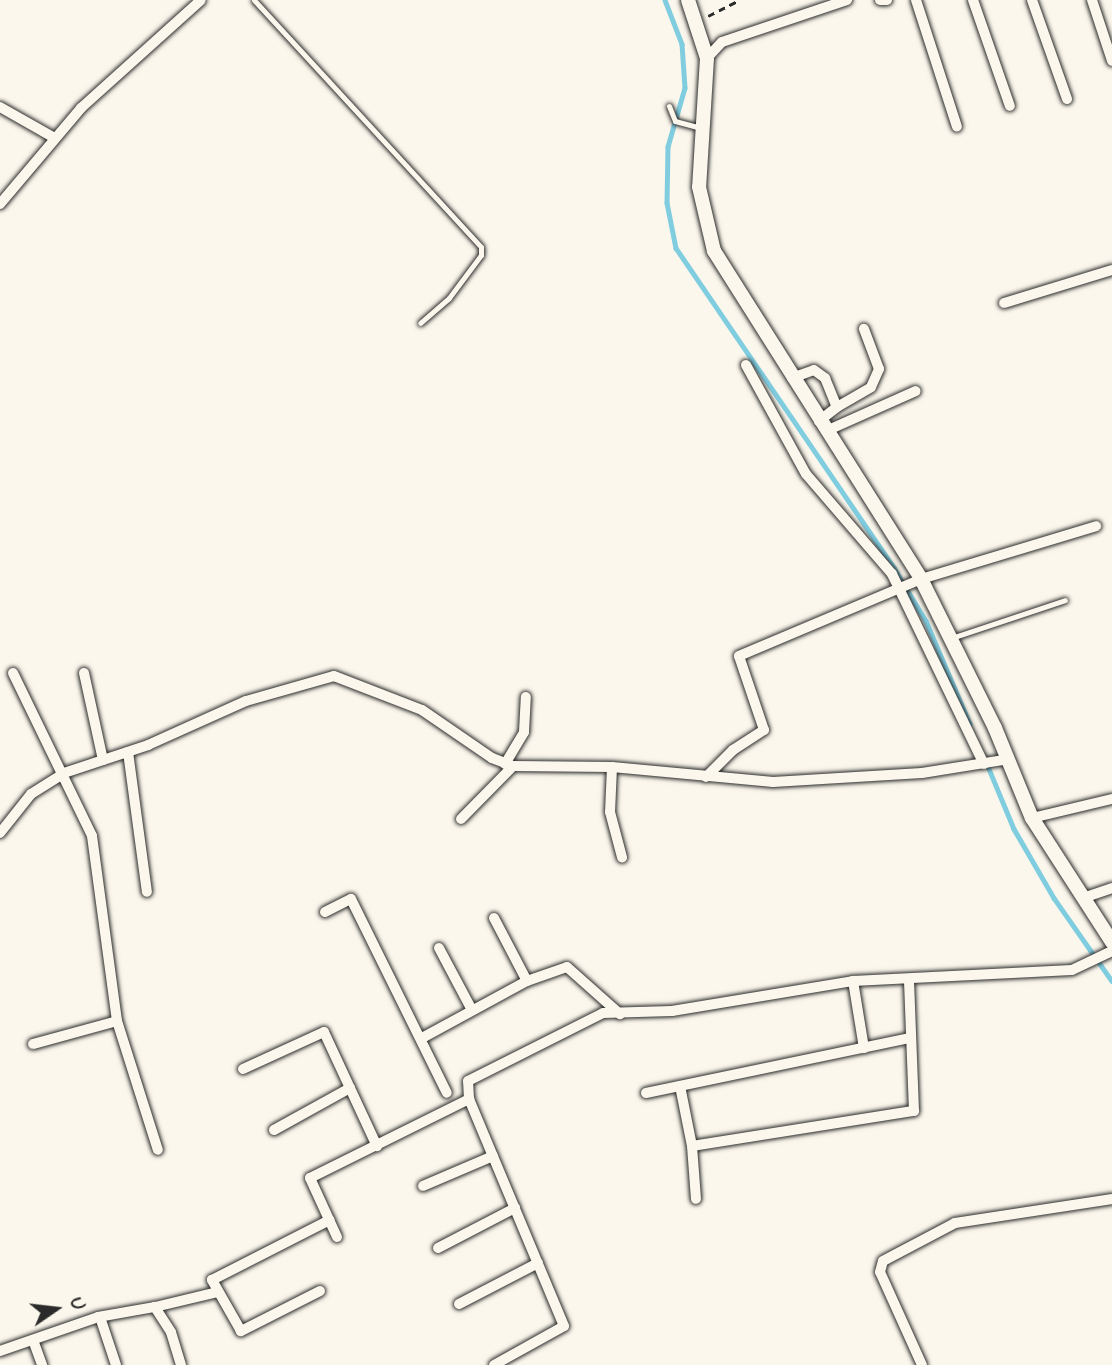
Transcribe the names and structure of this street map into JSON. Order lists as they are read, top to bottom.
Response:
{
  "north": "right"
}
